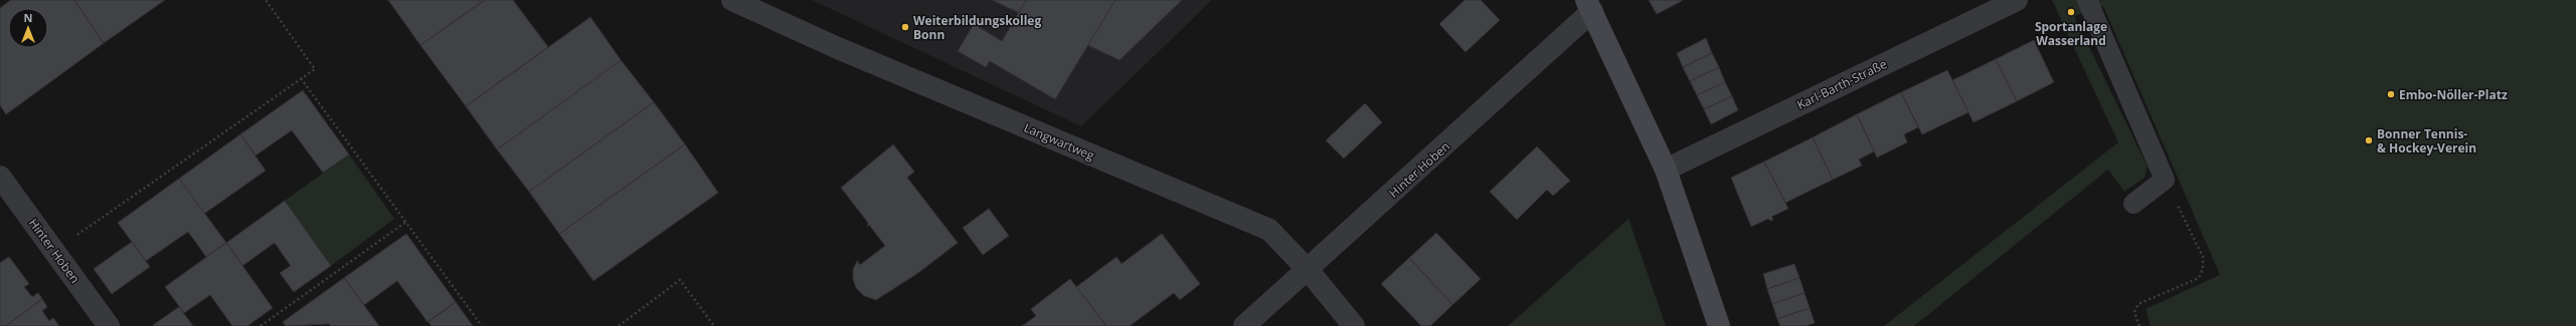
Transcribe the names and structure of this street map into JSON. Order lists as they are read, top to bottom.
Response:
{
  "streets": {
    "street": ["Karl-Barth-Straße", "Langwartweg", "Hinter Hoben"]
  },
  "crossings": [
    ["Langwartweg", "Hinter Hoben"]
  ],
  "places": [
    "Sportanlage Wasserland",
    "Weiterbildungskolleg Bonn",
    "Embo-Nöller-Platz",
    "Bonner Tennis- & Hockey-Verein"
  ],
  "north": "top"
}
